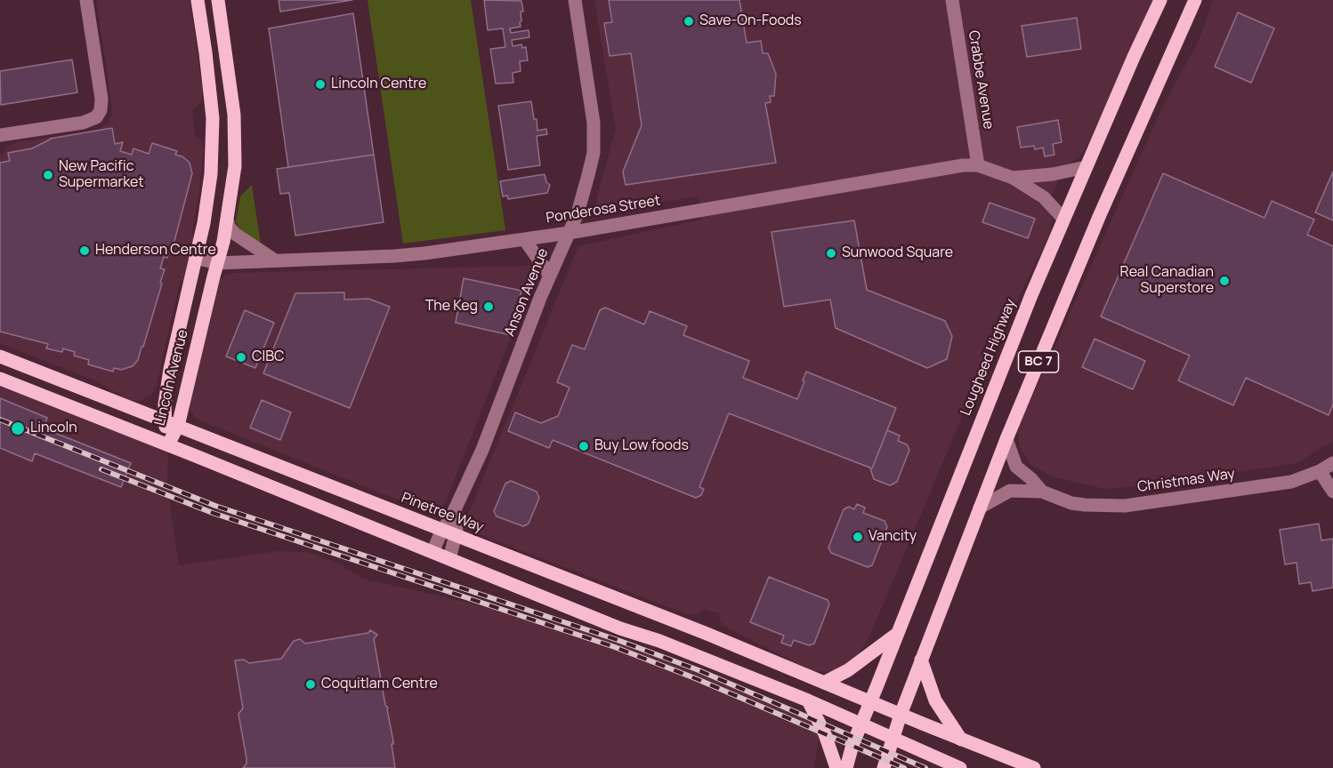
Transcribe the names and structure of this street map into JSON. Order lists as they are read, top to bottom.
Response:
{
  "streets": {
    "main road": [
      "Lougheed Highway",
      "BC 7",
      "Lincoln Avenue",
      "Pinetree Way"
    ],
    "street": [
      "Crabbe Avenue",
      "Ponderosa Street",
      "Anson Avenue",
      "Christmas Way"
    ]
  },
  "crossings": [
    ["Crabbe Avenue", "Ponderosa Street"],
    ["Ponderosa Street", "Anson Avenue"],
    ["Ponderosa Street", "Lougheed Highway"],
    ["Ponderosa Street", "Lincoln Avenue"],
    ["Anson Avenue", "Pinetree Way"],
    ["Lougheed Highway", "BC 7"],
    ["Lougheed Highway", "Pinetree Way"],
    ["BC 7", "Christmas Way"],
    ["BC 7", "Pinetree Way"],
    ["Lincoln Avenue", "Pinetree Way"]
  ],
  "places": [
    "Save-On-Foods",
    "Lincoln Centre",
    "New Pacific Supermarket",
    "Henderson Centre",
    "Sunwood Square",
    "Real Canadian Superstore",
    "The Keg",
    "CIBC",
    "Lincoln",
    "Buy Low foods",
    "Vancity",
    "Coquitlam Centre"
  ]
}
